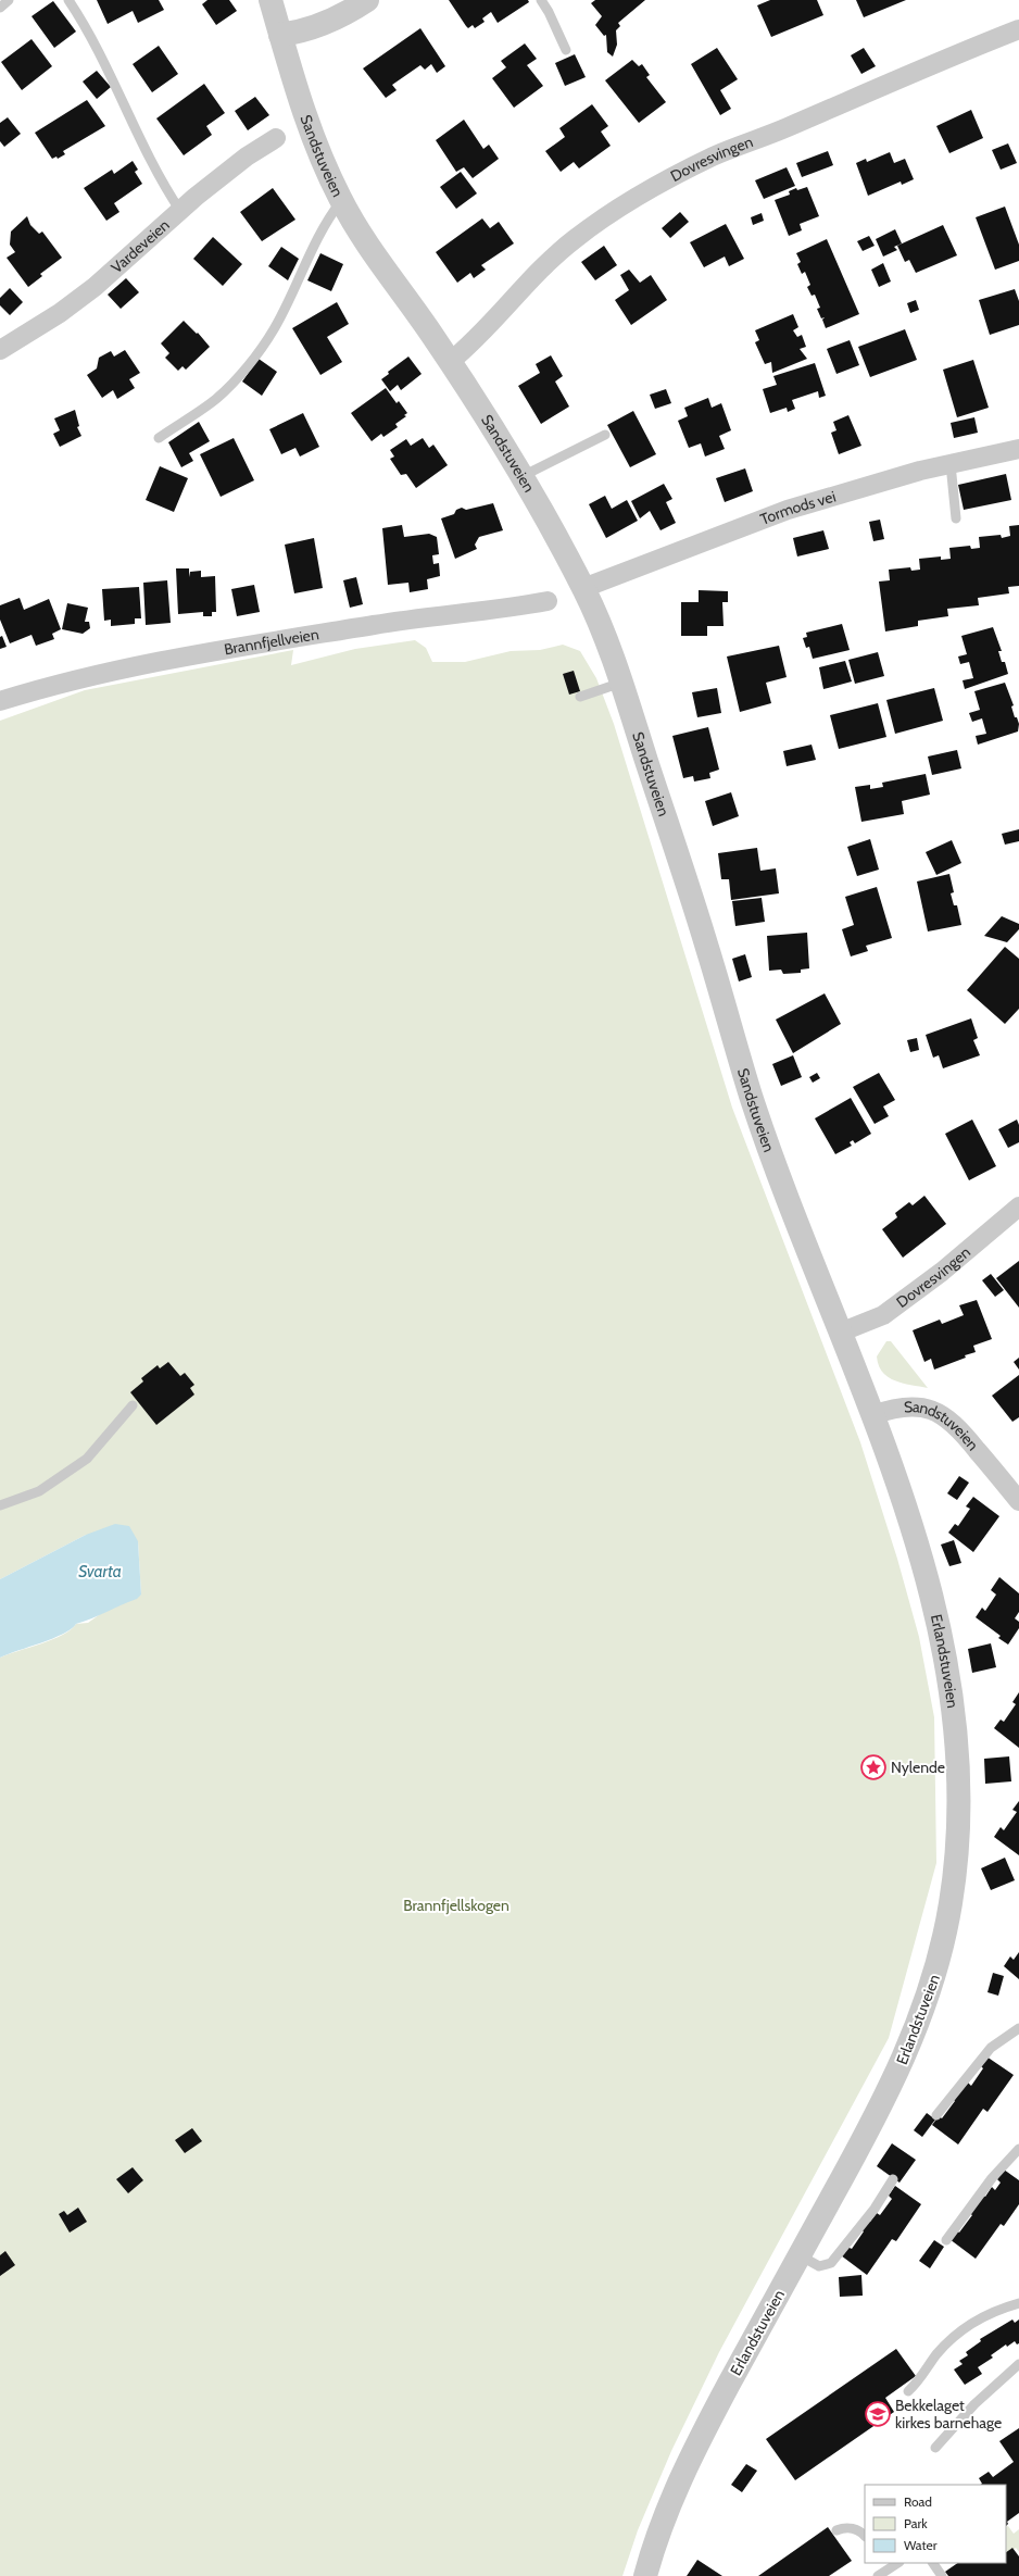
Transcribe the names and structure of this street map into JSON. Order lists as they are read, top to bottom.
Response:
{
  "streets": {
    "street": [
      "Sandstuveien",
      "Dovresvingen",
      "Vardeveien",
      "Tormods vei",
      "Brannfjellveien",
      "Erlandstuveien"
    ]
  },
  "crossings": [
    ["Sandstuveien", "Dovresvingen"],
    ["Sandstuveien", "Tormods vei"],
    ["Sandstuveien", "Erlandstuveien"]
  ],
  "water": ["Svarta"],
  "parks": ["Brannfjellskogen"],
  "places": {
    "place": ["Nylende"],
    "school or university": ["Bekkelaget kirkes barnehage"]
  },
  "legend": ["Road", "Park", "Water"]
}
